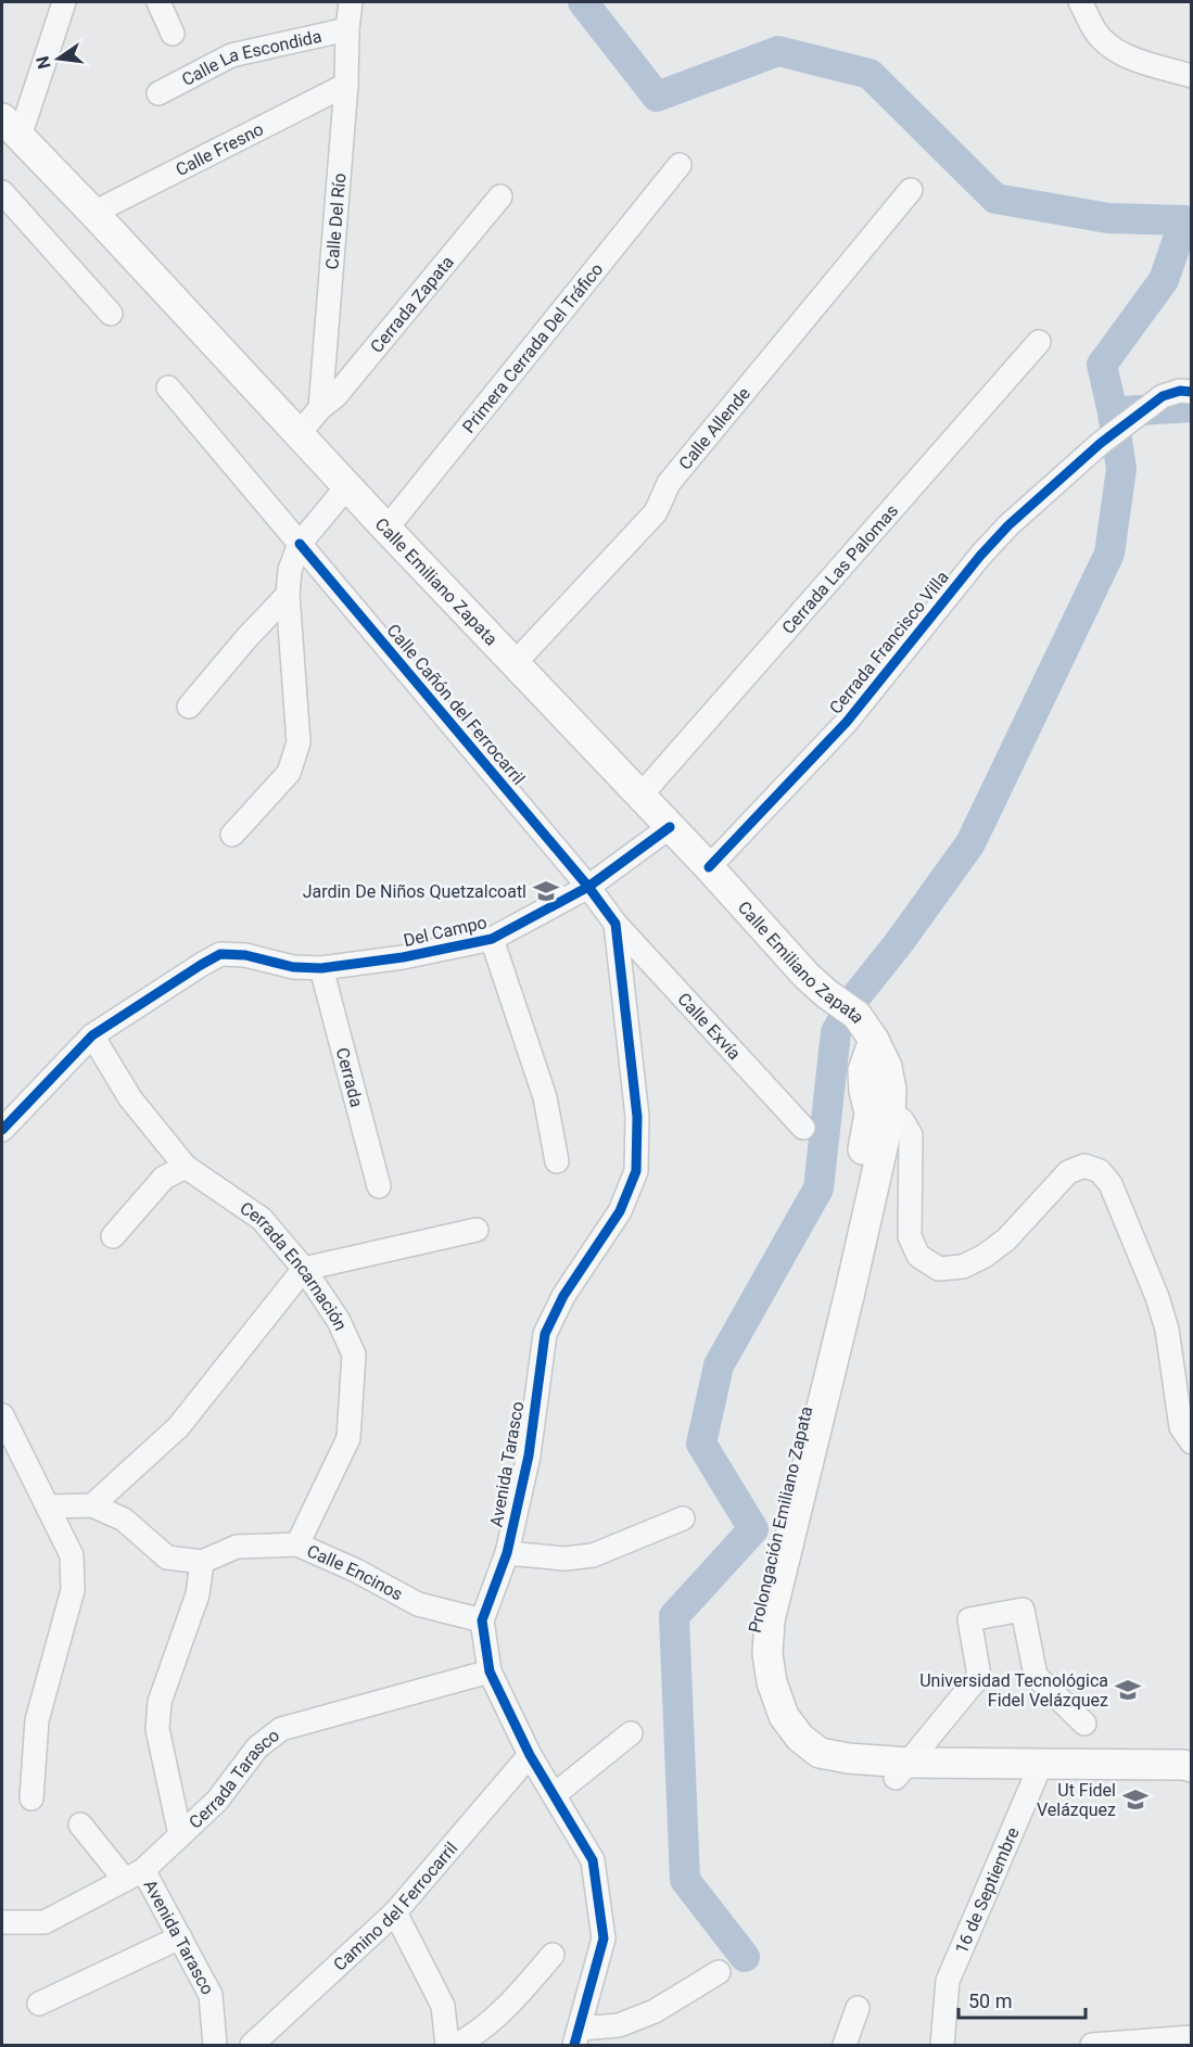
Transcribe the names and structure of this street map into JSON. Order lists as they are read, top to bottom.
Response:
{
  "streets": {
    "main road": ["Calle Emiliano Zapata", "Prolongación Emiliano Zapata"],
    "street": [
      "Calle La Escondida",
      "Calle Fresno",
      "Calle Del Río",
      "Cerrada Zapata",
      "Primera Cerrada Del Tráfico",
      "Calle Allende",
      "Cerrada Las Palomas",
      "Cerrada Francisco Villa",
      "Calle Cañón del Ferrocarril",
      "Del Campo",
      "Calle Exvía",
      "Cerrada",
      "Cerrada Encarnación",
      "Avenida Tarasco",
      "Calle Encinos",
      "Cerrada Tarasco",
      "16 de Septiembre",
      "Camino del Ferrocarril"
    ]
  },
  "crossings": [
    ["Calle La Escondida", "Calle Del Río"],
    ["Calle Fresno", "Calle Del Río"],
    ["Calle Fresno", "Calle Emiliano Zapata"],
    ["Calle Del Río", "Cerrada Zapata"],
    ["Primera Cerrada Del Tráfico", "Calle Emiliano Zapata"],
    ["Calle Allende", "Calle Emiliano Zapata"],
    ["Cerrada Las Palomas", "Calle Emiliano Zapata"],
    ["Calle Emiliano Zapata", "Cerrada Francisco Villa"],
    ["Calle Emiliano Zapata", "Del Campo"],
    ["Calle Emiliano Zapata", "Prolongación Emiliano Zapata"],
    ["Calle Cañón del Ferrocarril", "Del Campo"],
    ["Del Campo", "Cerrada"],
    ["Del Campo", "Cerrada Encarnación"],
    ["Calle Exvía", "Avenida Tarasco"],
    ["Cerrada Encarnación", "Calle Encinos"],
    ["Avenida Tarasco", "Calle Encinos"],
    ["Avenida Tarasco", "Cerrada Tarasco"],
    ["Avenida Tarasco", "Camino del Ferrocarril"],
    ["Prolongación Emiliano Zapata", "16 de Septiembre"]
  ],
  "places": {
    "school or university": ["Jardin De Niños Quetzalcoatl", "Universidad Tecnológica Fidel Velázquez", "Ut Fidel Velázquez"]
  },
  "scale_bar": "50 m",
  "north": "left"
}
